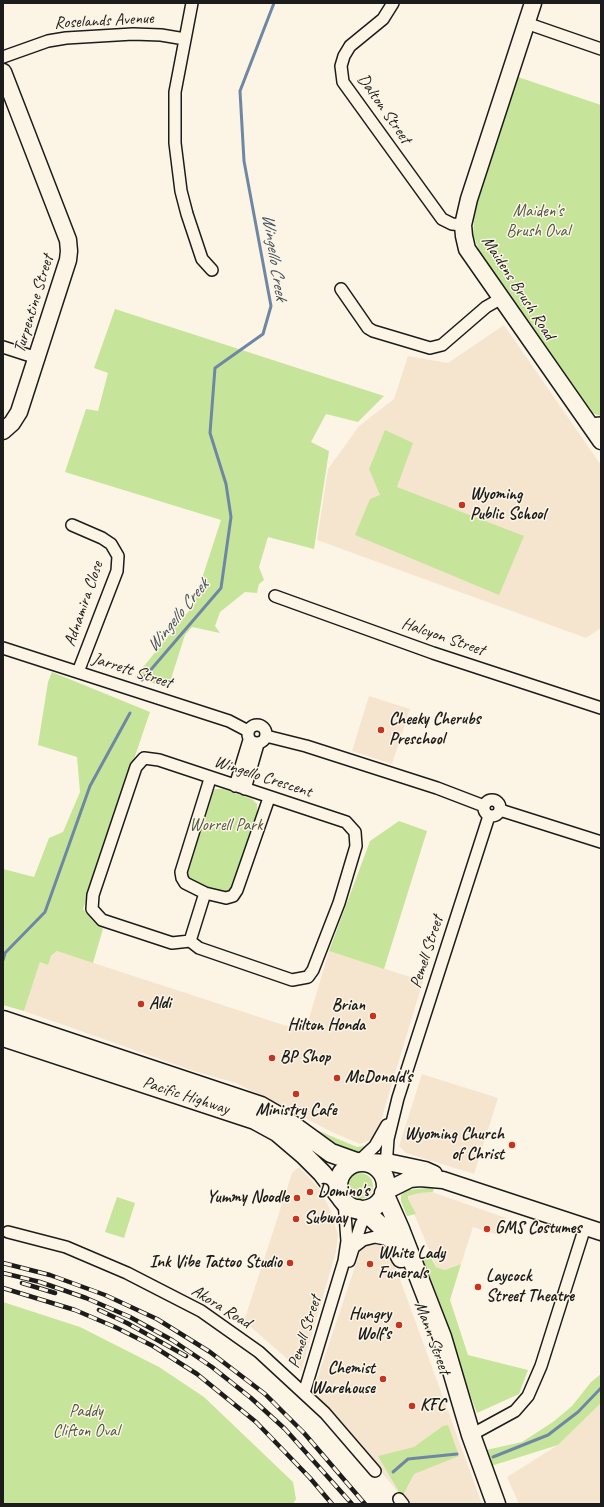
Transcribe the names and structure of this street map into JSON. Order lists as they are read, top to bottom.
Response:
{
  "streets": {
    "main road": ["Pacific Highway", "Mann Street"],
    "street": [
      "Roselands Avenue",
      "Dalton Street",
      "Maidens Brush Road",
      "Turpentine Street",
      "Adnamira Close",
      "Halcyon Street",
      "Jarrett Street",
      "Wingello Crescent",
      "Pemell Street",
      "Akora Road"
    ]
  },
  "crossings": [
    ["Dalton Street", "Maidens Brush Road"],
    ["Adnamira Close", "Jarrett Street"],
    ["Jarrett Street", "Pemell Street"],
    ["Pemell Street", "Pacific Highway"],
    ["Pemell Street", "Akora Road"],
    ["Pemell Street", "Mann Street"],
    ["Pacific Highway", "Mann Street"]
  ],
  "water": ["Wingello Creek"],
  "parks": ["Maiden's Brush Oval", "Worrell Park", "Paddy Clifton Oval"],
  "places": [
    "Wyoming Public School",
    "Cheeky Cherubs Preschool",
    "Aldi",
    "Brian Hilton Honda",
    "BP Shop",
    "McDonald's",
    "Ministry Cafe",
    "Wyoming Church of Christ",
    "Domino's",
    "Yummy Noodle",
    "Subway",
    "GMS Costumes",
    "Ink Vibe Tattoo Studio",
    "White Lady Funerals",
    "Laycock Street Theatre",
    "Hungry Wolf's",
    "Chemist Warehouse",
    "KFC"
  ]
}
